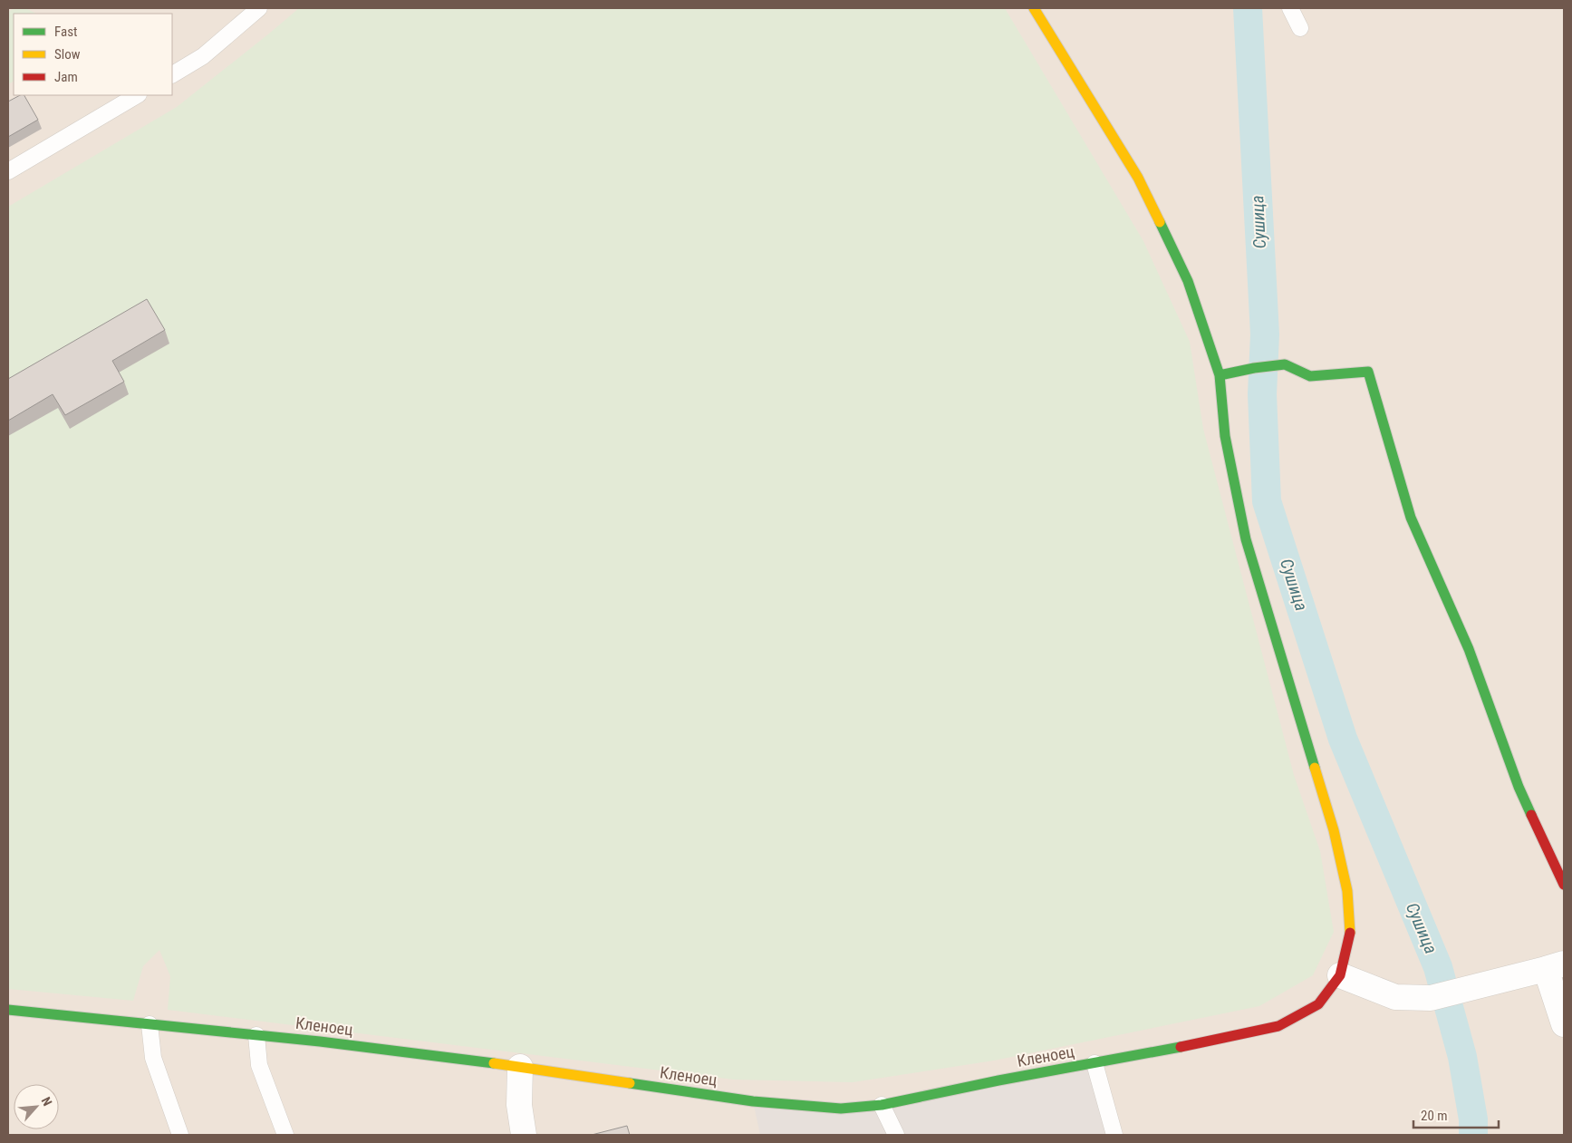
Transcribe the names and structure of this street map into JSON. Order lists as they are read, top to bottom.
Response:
{
  "streets": {
    "street": ["Кленоец"]
  },
  "water": ["Сушица"],
  "legend": ["Fast", "Slow", "Jam"],
  "scale_bar": "20 m",
  "north": "top right"
}
